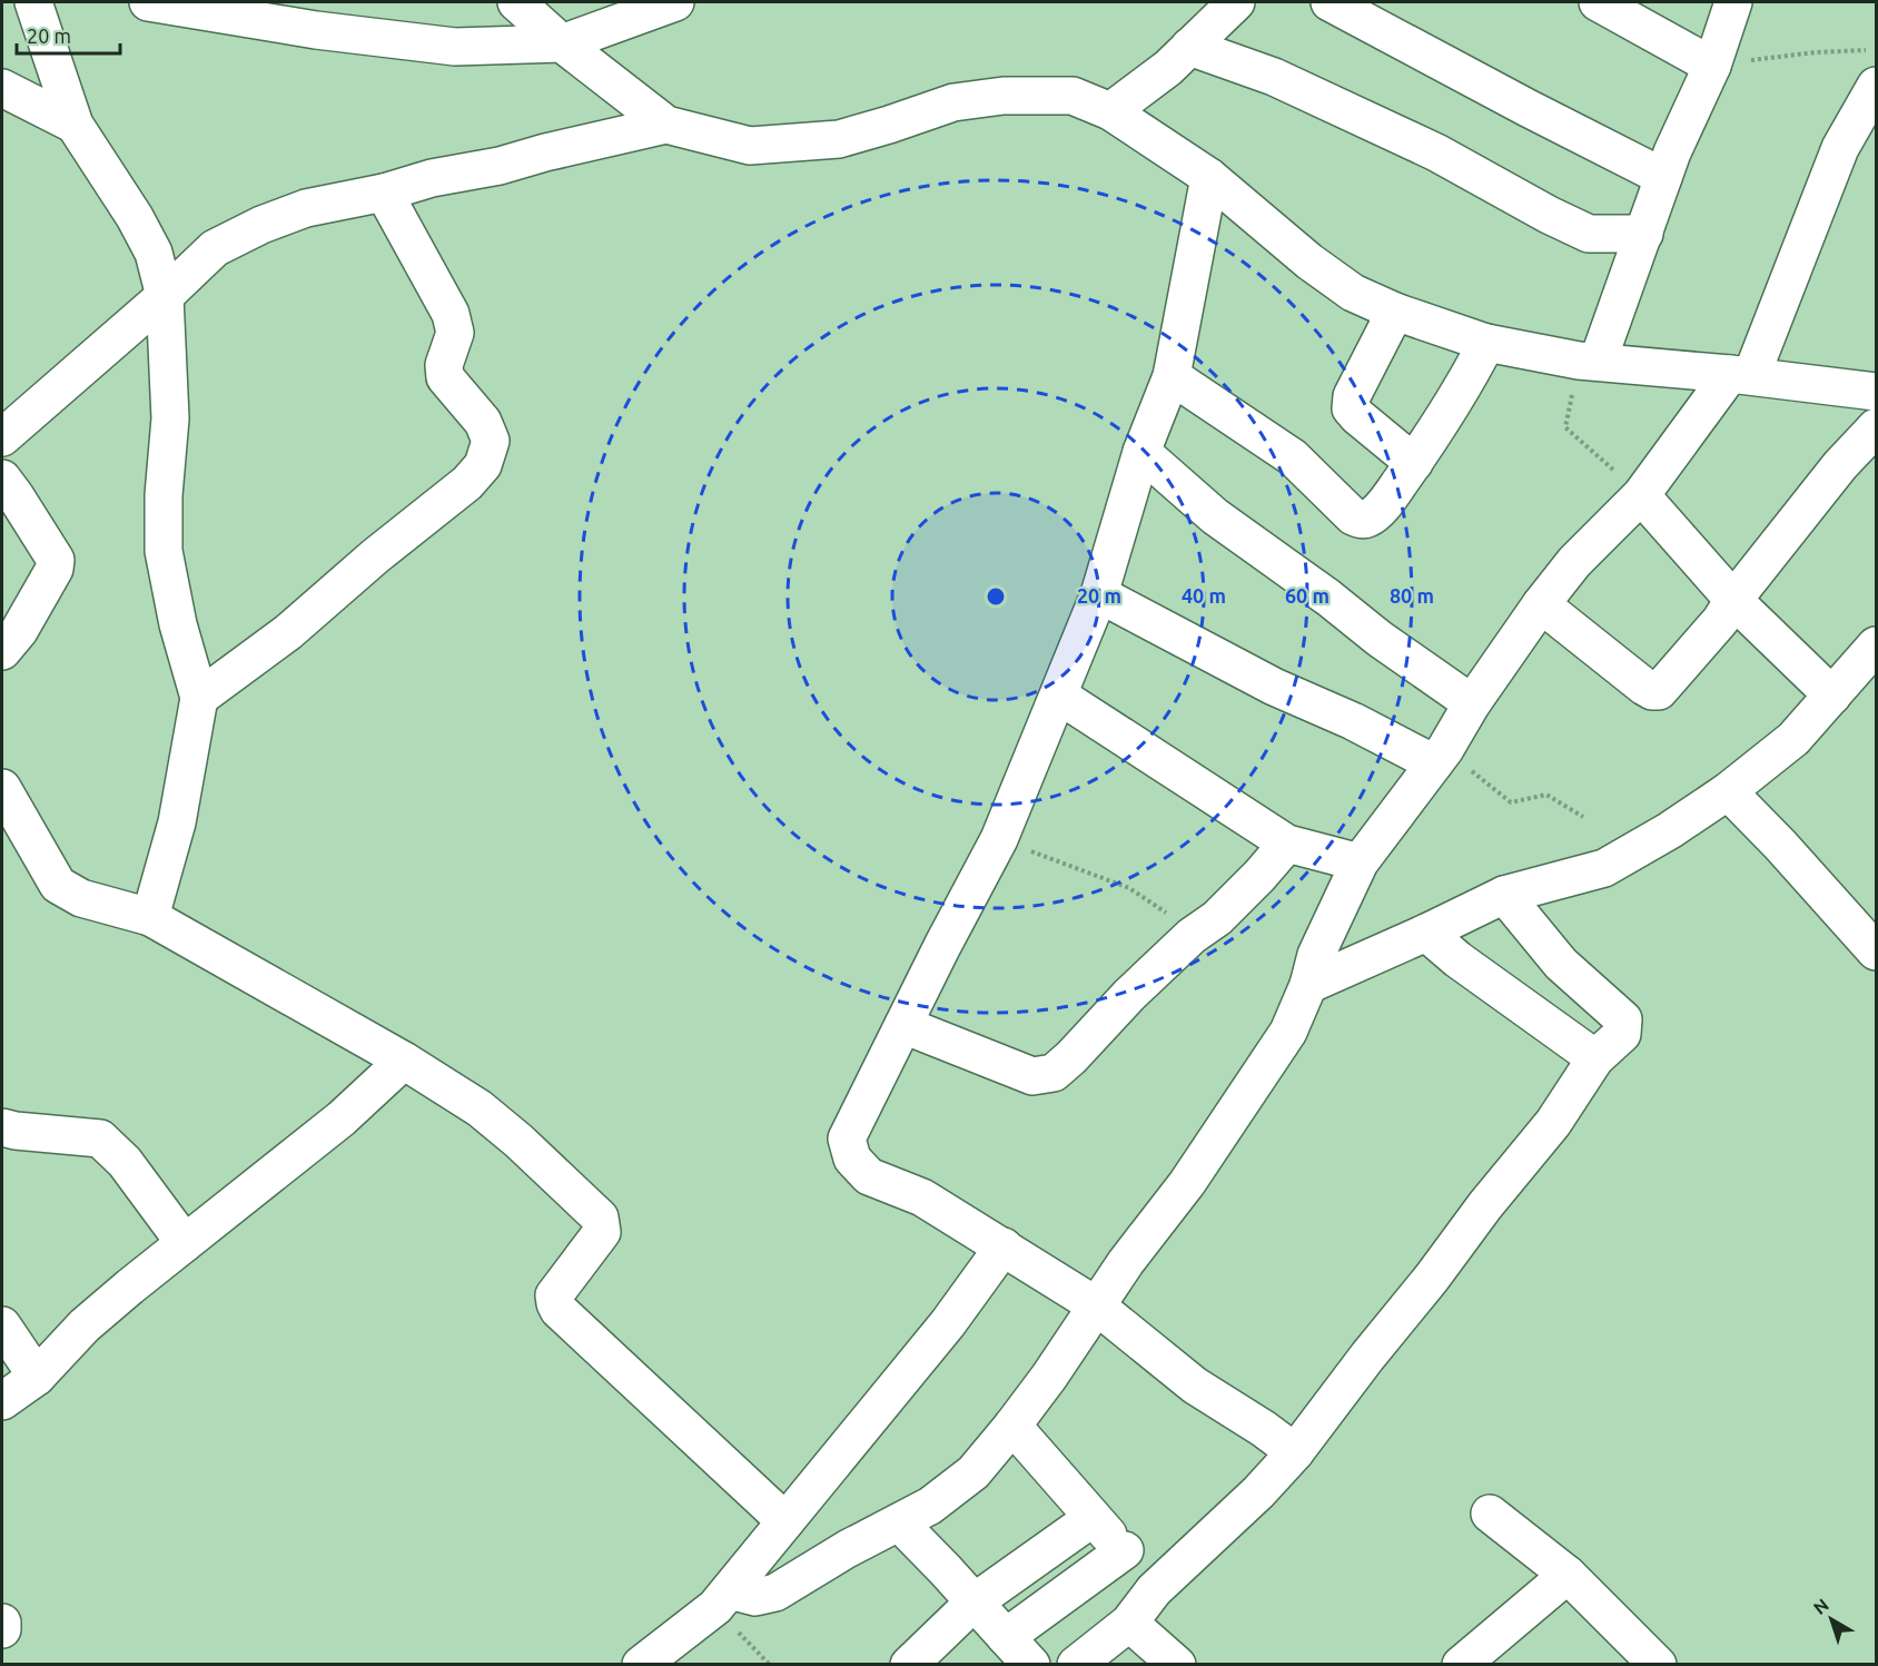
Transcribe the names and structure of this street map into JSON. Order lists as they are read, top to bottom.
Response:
{
  "scale_bar": "20 m",
  "north": "top left",
  "rings": [
    "20 m",
    "40 m",
    "60 m",
    "80 m"
  ]
}
